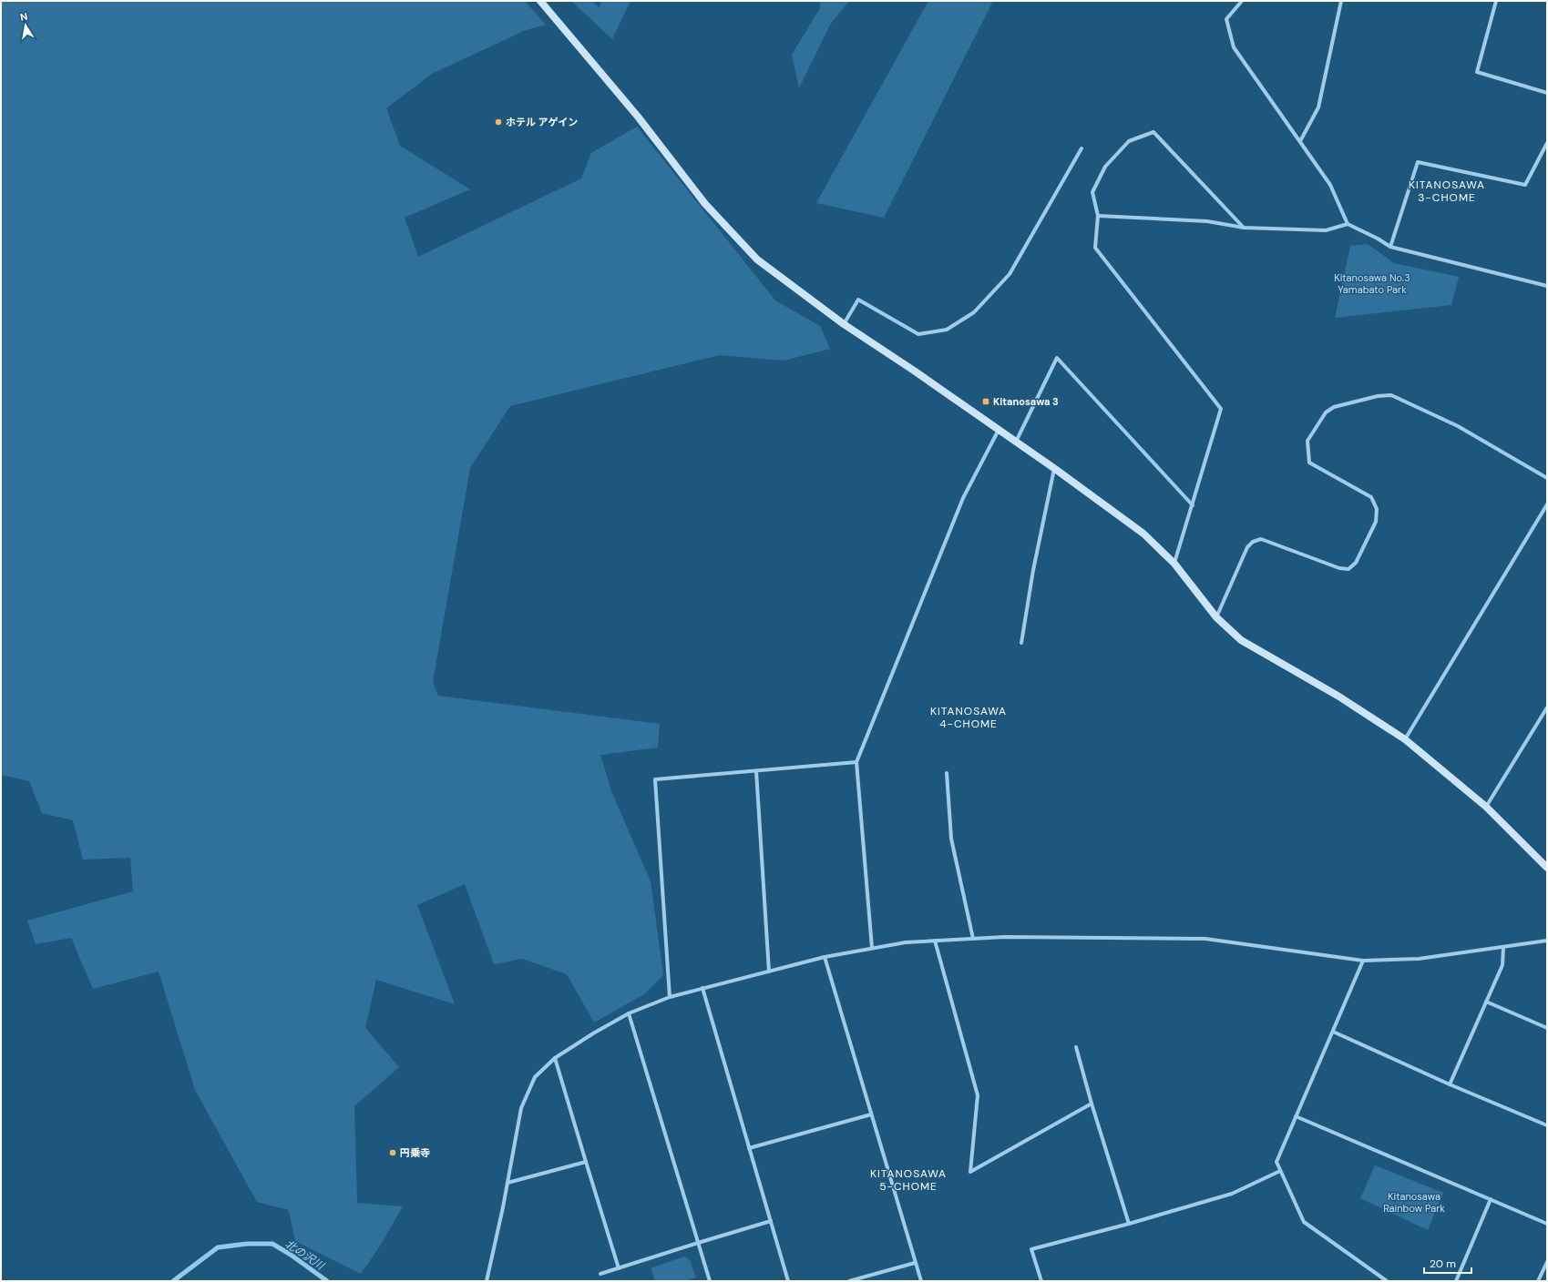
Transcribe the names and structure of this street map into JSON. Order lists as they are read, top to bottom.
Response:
{
  "districts": ["KITANOSAWA 3-CHOME", "KITANOSAWA 4-CHOME", "KITANOSAWA 5-CHOME"],
  "water": ["北の沢川"],
  "parks": ["Kitanosawa No.3 Yamabato Park", "Kitanosawa Rainbow Park"],
  "places": {
    "other": ["ホテル アゲイン", "円乗寺"],
    "transit": ["Kitanosawa 3"]
  },
  "scale_bar": "20 m",
  "north": "top"
}
